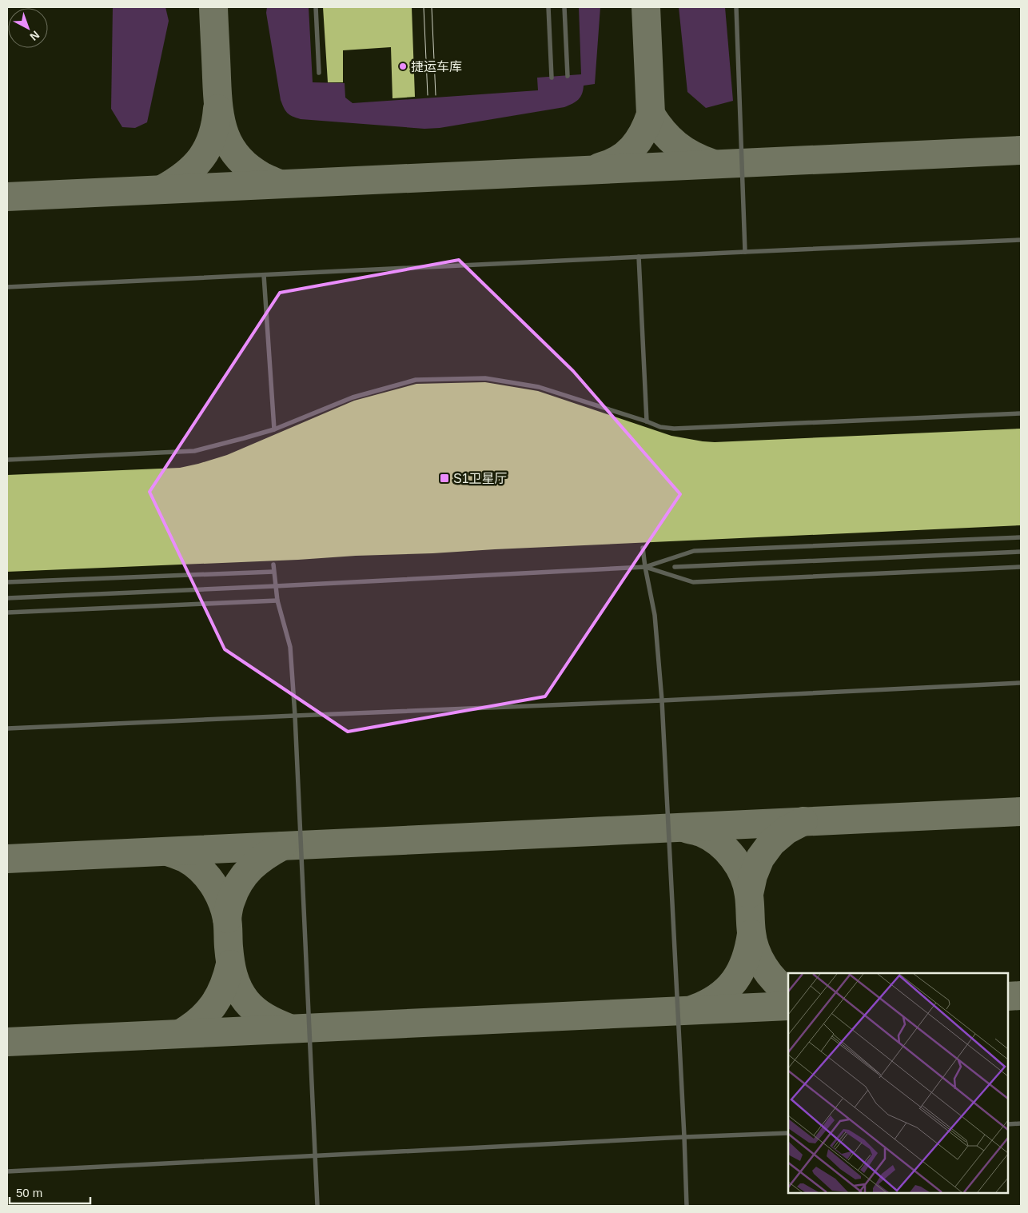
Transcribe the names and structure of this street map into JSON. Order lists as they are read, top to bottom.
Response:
{
  "places": {
    "other": ["捷运车库"],
    "transit": ["S1卫星厅"]
  },
  "scale_bar": "50 m",
  "north": "bottom right"
}
